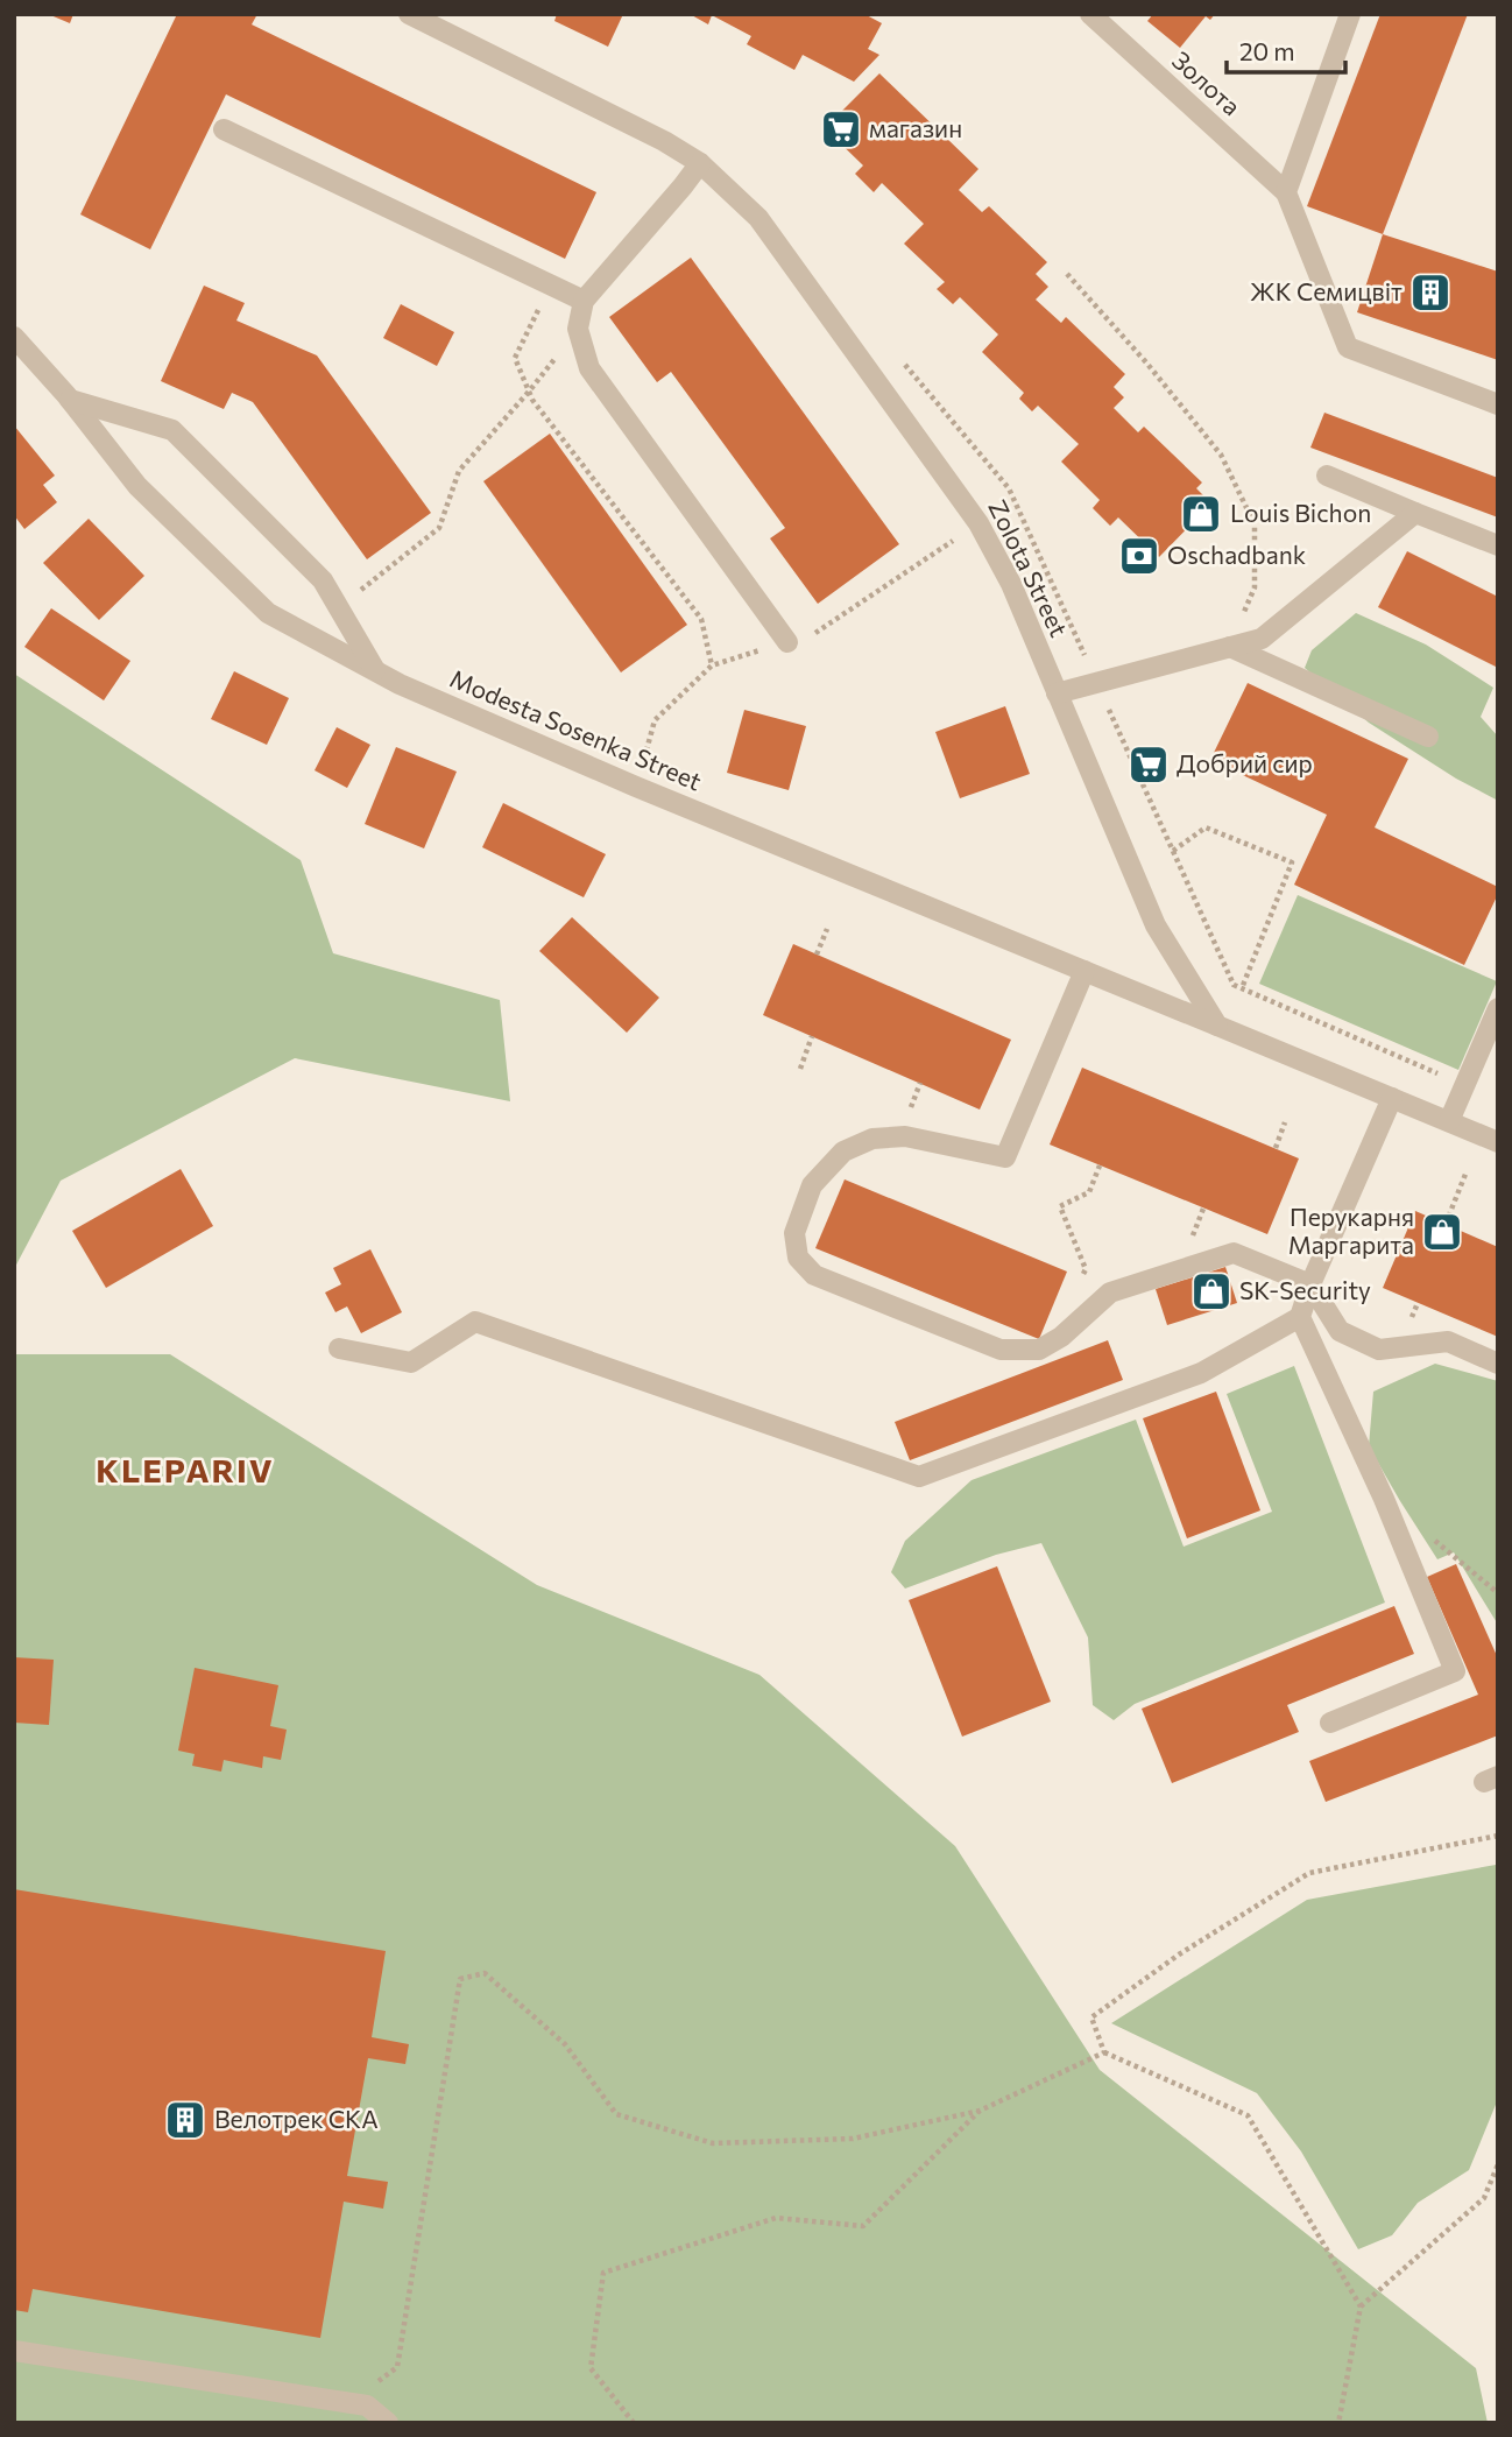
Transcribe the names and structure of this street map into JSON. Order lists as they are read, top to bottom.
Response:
{
  "streets": {
    "street": ["Золота", "Zolota Street", "Modesta Sosenka Street"]
  },
  "crossings": [
    ["Zolota Street", "Modesta Sosenka Street"]
  ],
  "districts": ["KLEPARIV"],
  "places": {
    "supermarket": ["магазин", "Добрий сир"],
    "building": ["ЖК Семицвіт", "Велотрек СКА"],
    "shop": ["Louis Bichon", "Перукарня Маргарита", "SK-Security"],
    "bank": ["Oschadbank"]
  },
  "scale_bar": "20 m"
}
